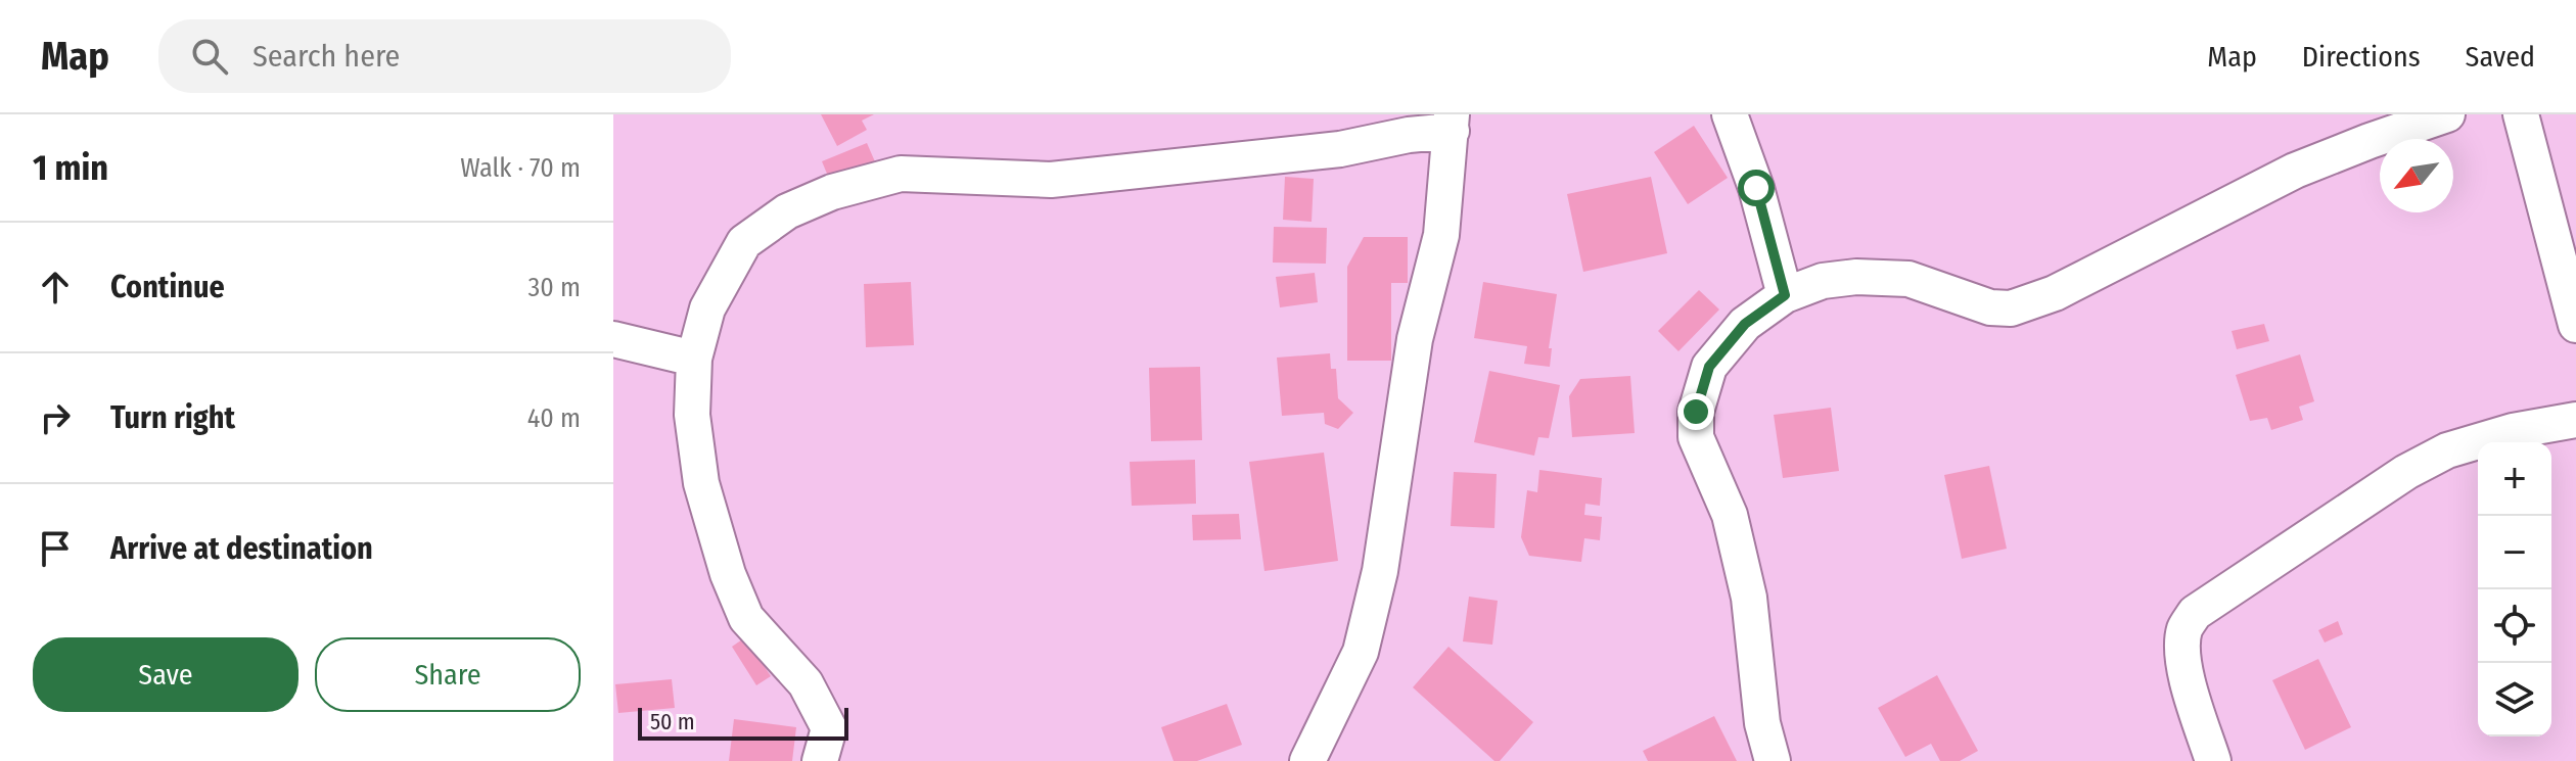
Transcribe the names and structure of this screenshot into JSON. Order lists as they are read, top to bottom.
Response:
{
  "scale_bar": "50 m",
  "north": "bottom left",
  "page": {
    "header": "Map",
    "search": "Search here",
    "nav": ["Map", "Directions", "Saved"],
    "heading": ["1 min", "Walk · 70 m"],
    "list": [
      ["Continue", "30 m"],
      ["Turn right", "40 m"],
      "Arrive at destination"
    ],
    "map_buttons": ["+", "−"],
    "buttons": ["Save", "Share"],
    "scale": "50 m"
  }
}
